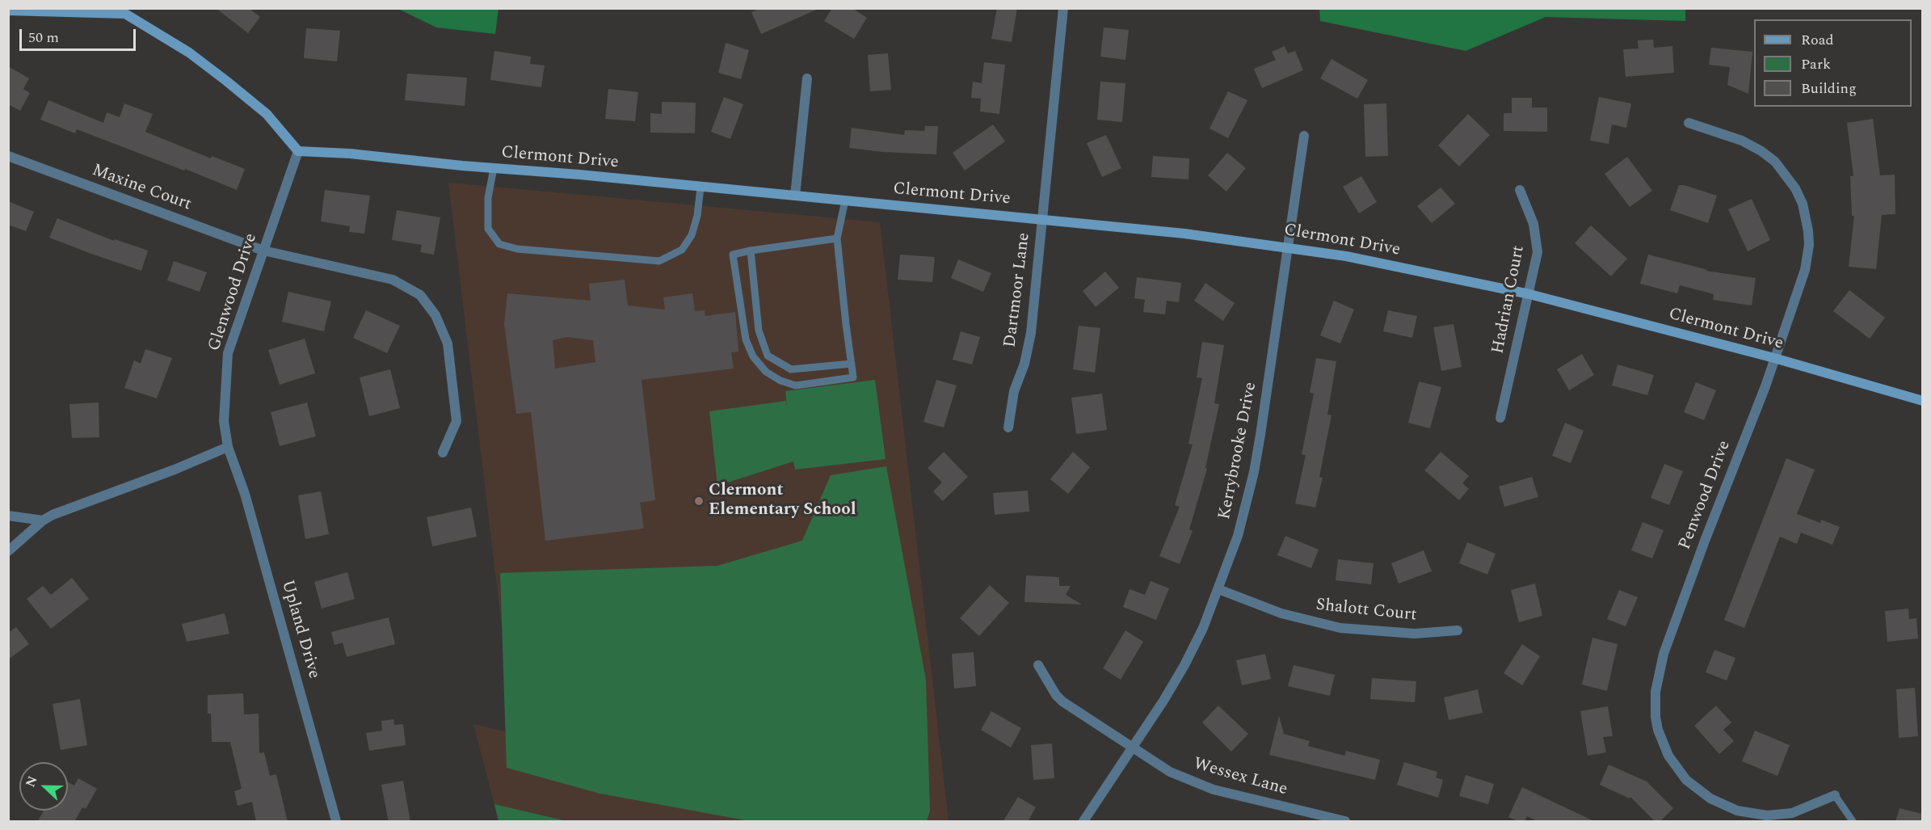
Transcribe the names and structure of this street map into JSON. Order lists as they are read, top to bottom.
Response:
{
  "streets": {
    "street": [
      "Clermont Drive",
      "Maxine Court",
      "Dartmoor Lane",
      "Glenwood Drive",
      "Hadrian Court",
      "Kerrybrooke Drive",
      "Penwood Drive",
      "Shalott Court",
      "Upland Drive",
      "Wessex Lane"
    ]
  },
  "crossings": [
    ["Clermont Drive", "Dartmoor Lane"],
    ["Clermont Drive", "Glenwood Drive"],
    ["Clermont Drive", "Hadrian Court"],
    ["Clermont Drive", "Kerrybrooke Drive"],
    ["Clermont Drive", "Penwood Drive"],
    ["Maxine Court", "Glenwood Drive"],
    ["Glenwood Drive", "Upland Drive"],
    ["Kerrybrooke Drive", "Shalott Court"],
    ["Kerrybrooke Drive", "Wessex Lane"]
  ],
  "places": ["Clermont Elementary School"],
  "legend": ["Road", "Park", "Building"],
  "scale_bar": "50 m",
  "north": "left"
}
